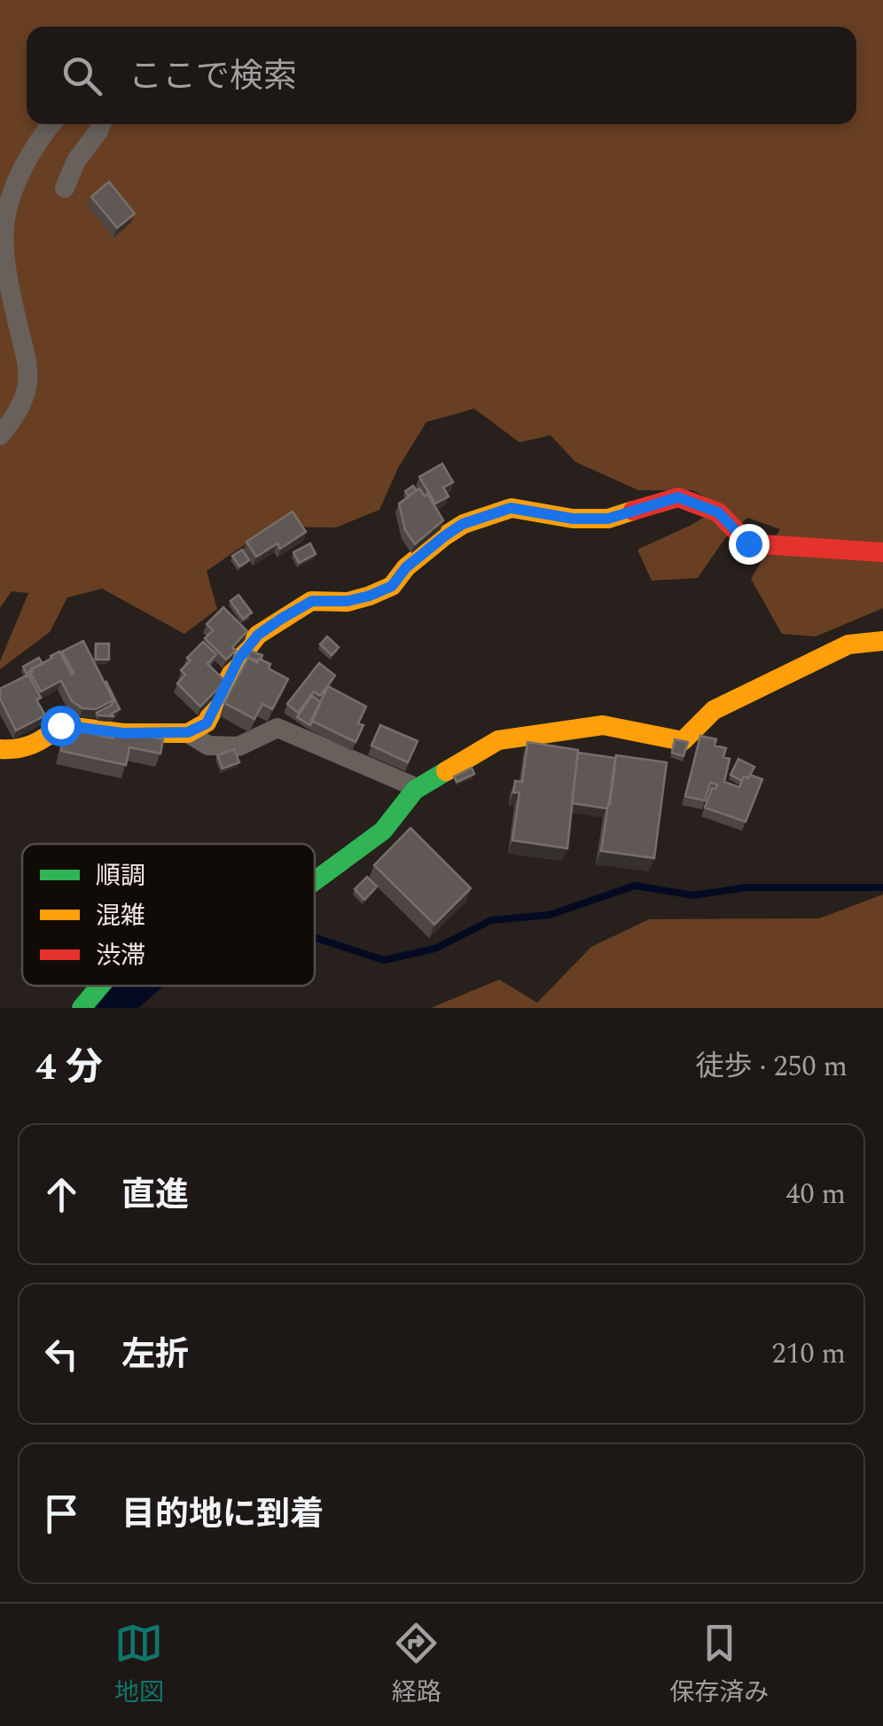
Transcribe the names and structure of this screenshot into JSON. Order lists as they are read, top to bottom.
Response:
{
  "legend": ["順調", "混雑", "渋滞"],
  "page": {
    "search": "ここで検索",
    "heading": ["4 分", "徒歩 · 250 m"],
    "list": [
      ["直進", "40 m"],
      ["左折", "210 m"],
      "目的地に到着"
    ],
    "nav": ["地図", "経路", "保存済み"]
  }
}
